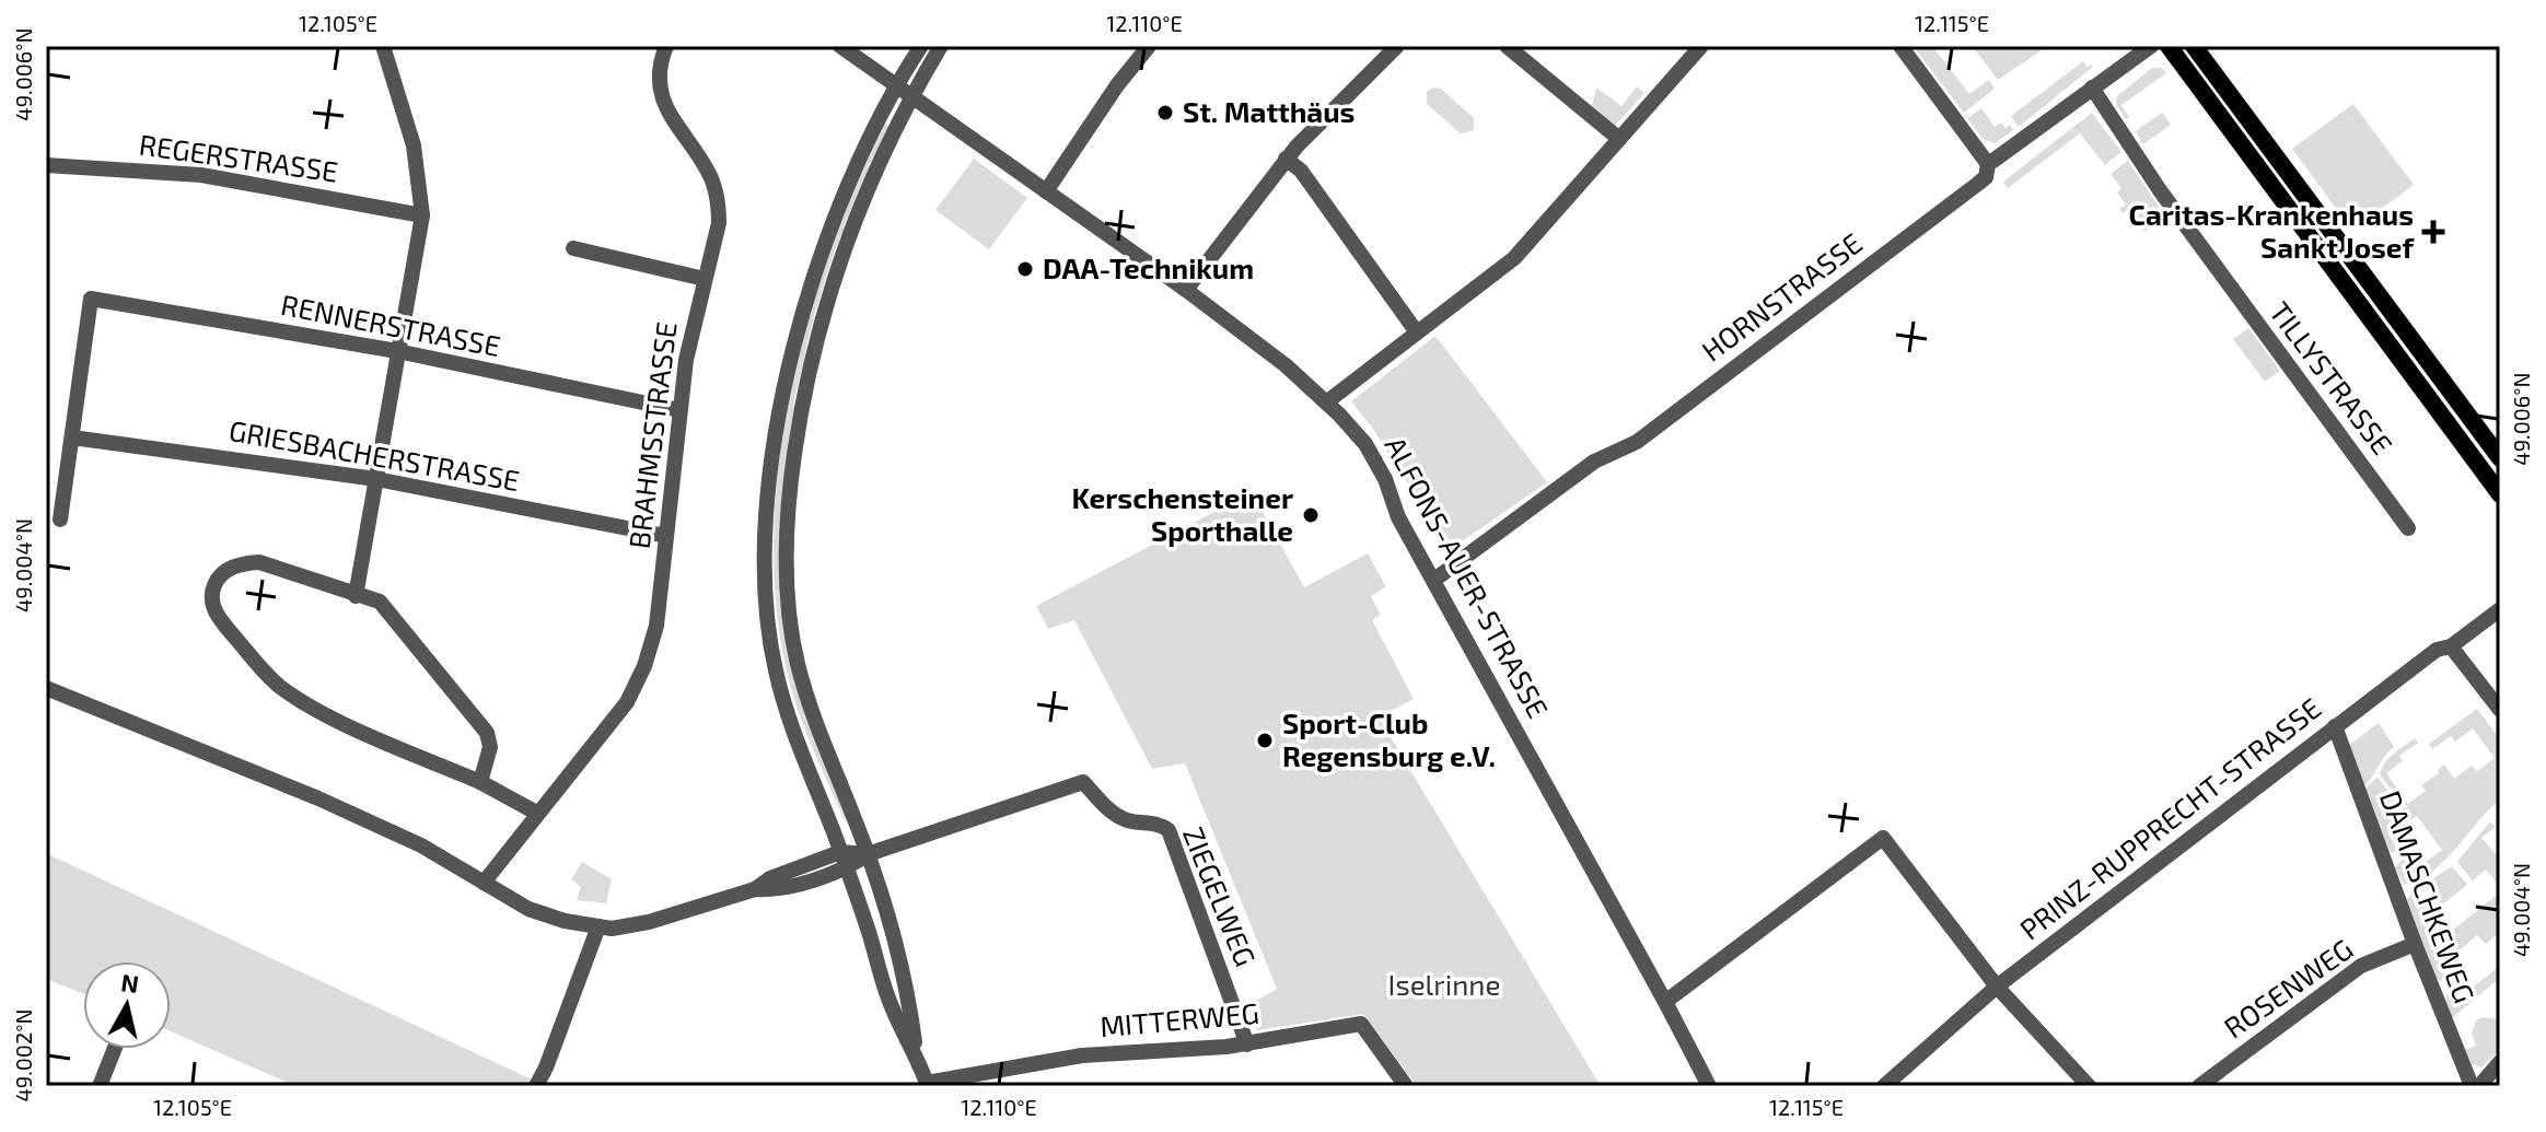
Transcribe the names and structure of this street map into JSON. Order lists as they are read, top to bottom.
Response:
{
  "streets": {
    "street": [
      "REGERSTRASSE",
      "HORNSTRASSE",
      "RENNERSTRASSE",
      "TILLYSTRASSE",
      "BRAHMSSTRASSE",
      "GRIESBACHERSTRASSE",
      "ALFONS-AUER-STRASSE",
      "PRINZ-RUPPRECHT-STRASSE",
      "ZIEGELWEG",
      "DAMASCHKEWEG",
      "ROSENWEG",
      "MITTERWEG"
    ]
  },
  "crossings": [
    ["HORNSTRASSE", "TILLYSTRASSE"],
    ["HORNSTRASSE", "ALFONS-AUER-STRASSE"],
    ["RENNERSTRASSE", "BRAHMSSTRASSE"],
    ["RENNERSTRASSE", "GRIESBACHERSTRASSE"],
    ["BRAHMSSTRASSE", "GRIESBACHERSTRASSE"],
    ["PRINZ-RUPPRECHT-STRASSE", "DAMASCHKEWEG"],
    ["ZIEGELWEG", "MITTERWEG"],
    ["DAMASCHKEWEG", "ROSENWEG"]
  ],
  "parks": ["Iselrinne"],
  "places": {
    "other": [
      "St. Matthäus",
      "DAA-Technikum",
      "Kerschensteiner Sporthalle",
      "Sport-Club Regensburg e.V."
    ],
    "health": ["Caritas-Krankenhaus Sankt Josef"]
  },
  "north": "top",
  "coordinates": [
    "12.105°E",
    "12.110°E",
    "12.115°E",
    "49.006°N",
    "49.004°N",
    "49.002°N"
  ]
}
